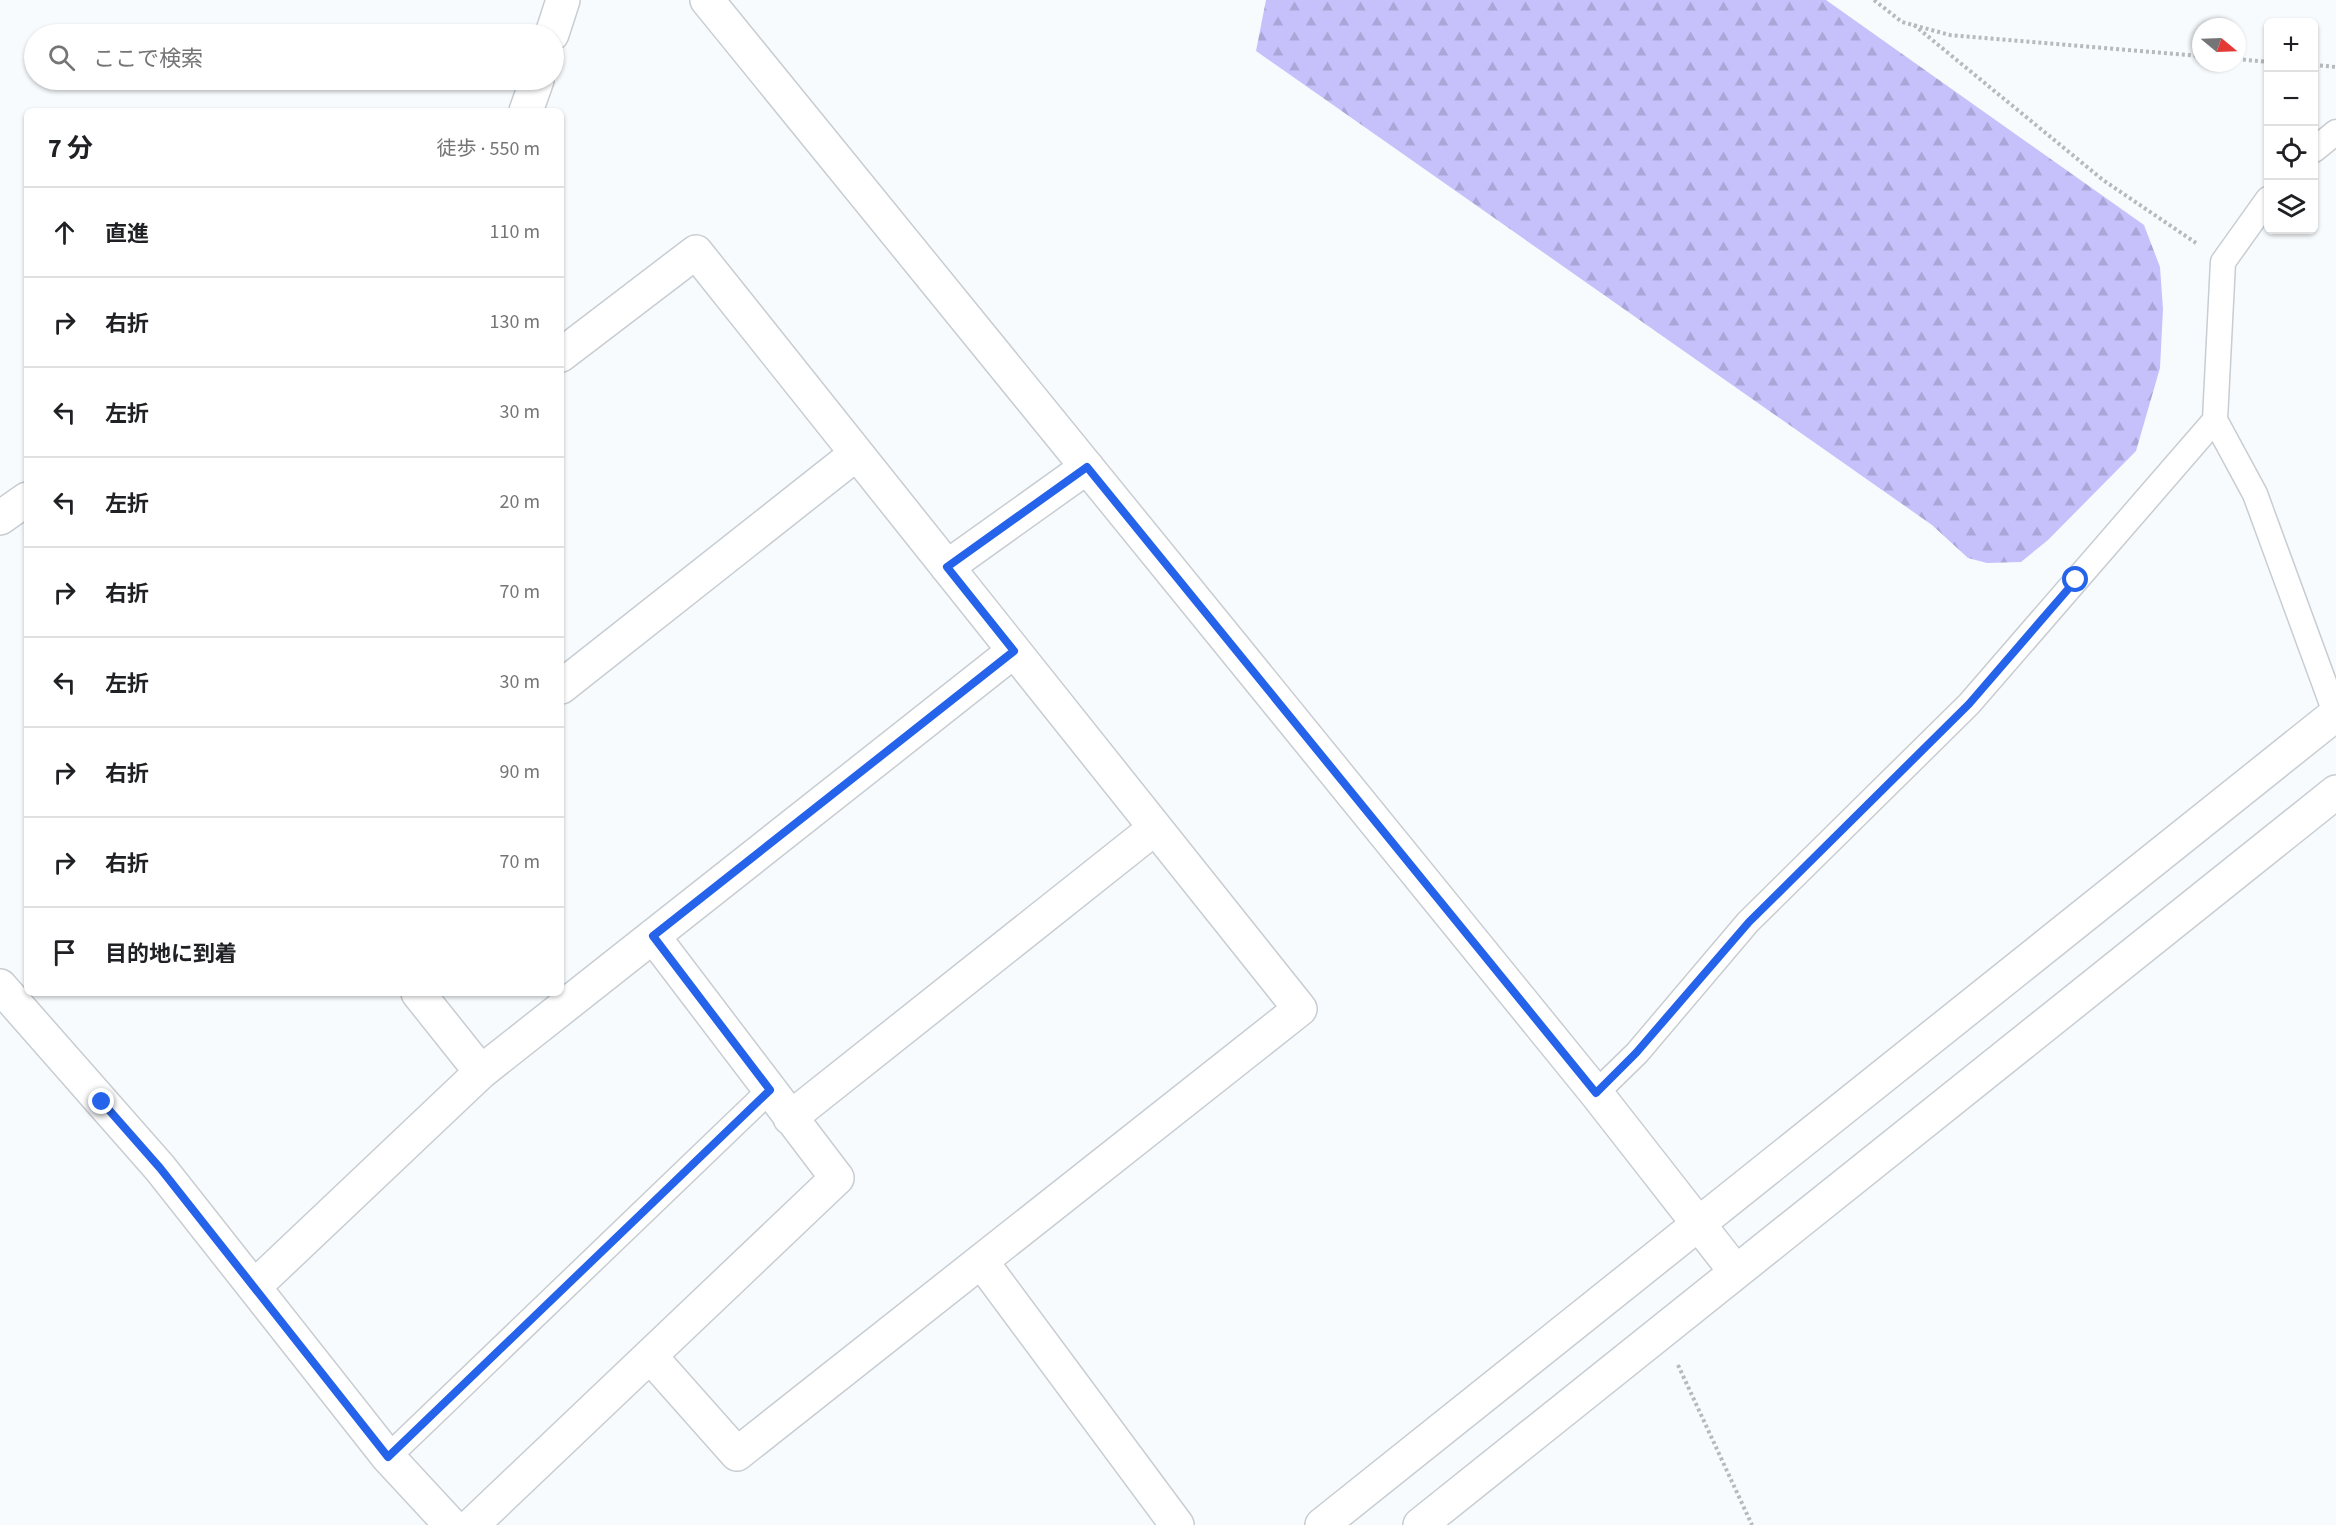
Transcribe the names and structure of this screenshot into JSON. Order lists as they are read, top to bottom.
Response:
{
  "north": "right",
  "page": {
    "map_buttons": ["+", "−"],
    "search": "ここで検索",
    "heading": ["7 分", "徒歩 · 550 m"],
    "list": [
      ["直進", "110 m"],
      ["右折", "130 m"],
      ["左折", "30 m"],
      ["左折", "20 m"],
      ["右折", "70 m"],
      ["左折", "30 m"],
      ["右折", "90 m"],
      ["右折", "70 m"],
      "目的地に到着"
    ]
  }
}
